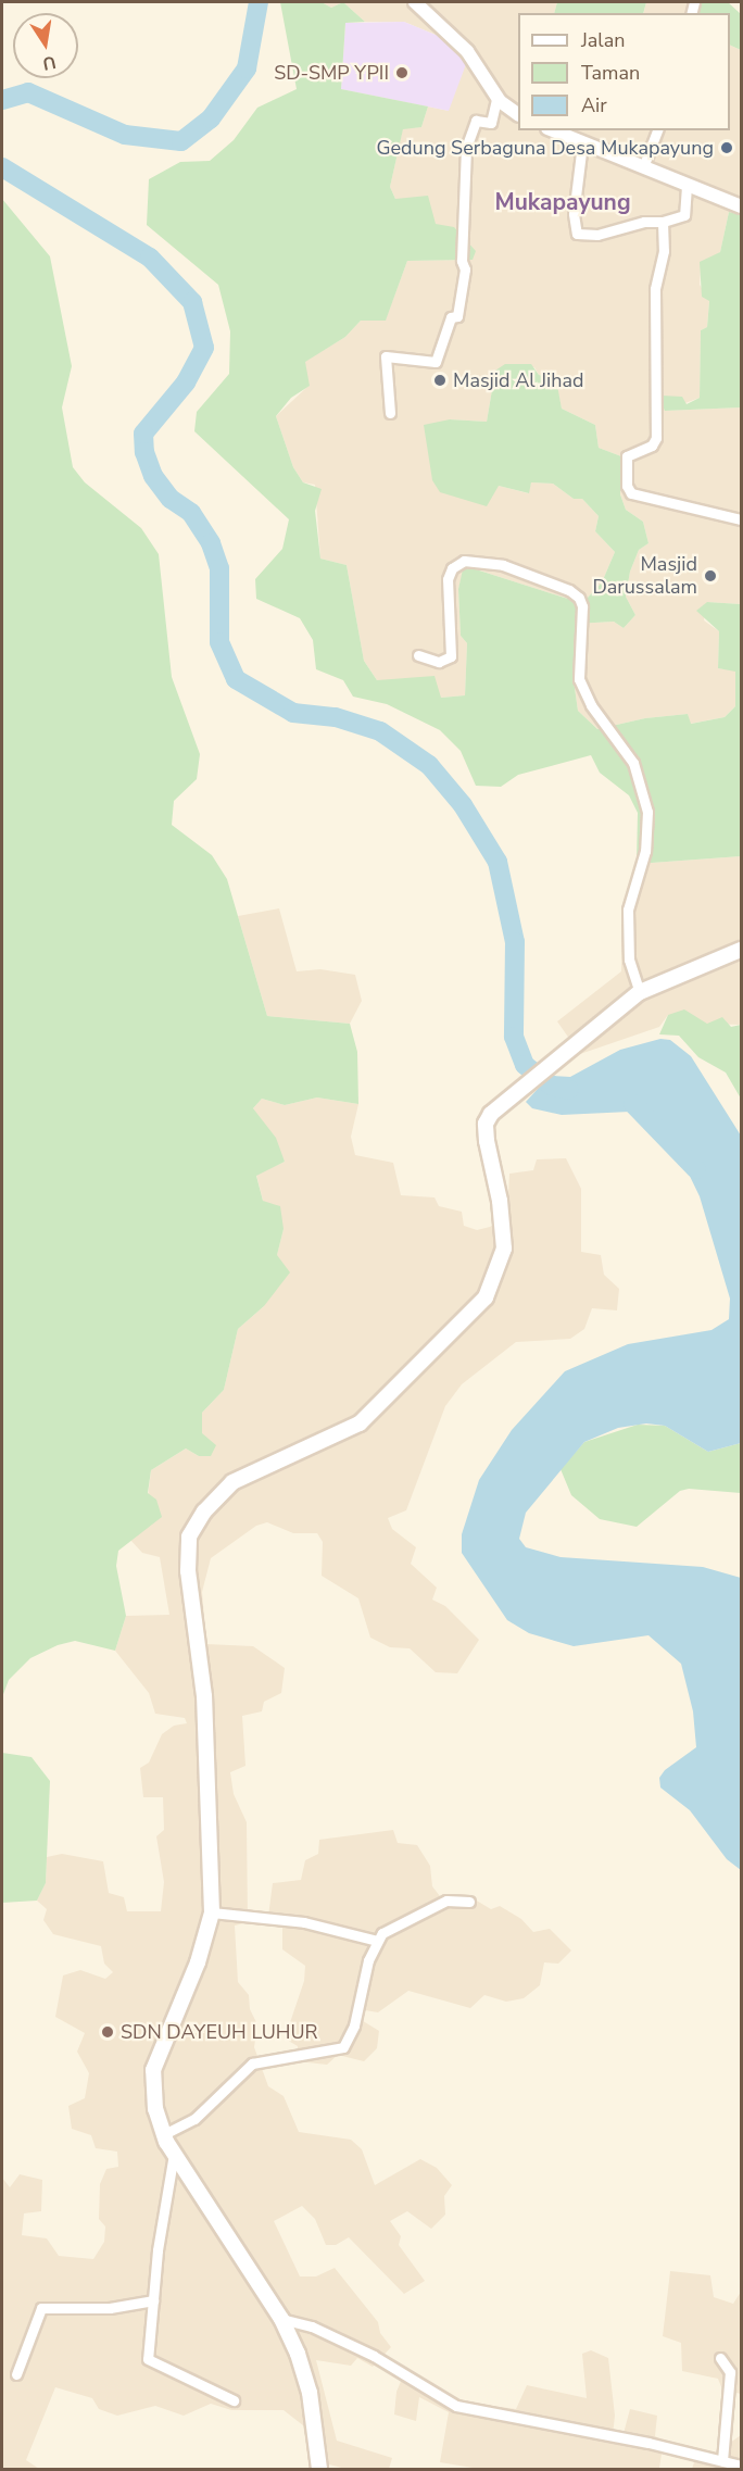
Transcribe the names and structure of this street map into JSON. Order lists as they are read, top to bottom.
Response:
{
  "districts": ["Mukapayung"],
  "places": [
    "SD-SMP YPII",
    "Gedung Serbaguna Desa Mukapayung",
    "Masjid Al Jihad",
    "Masjid Darussalam",
    "SDN DAYEUH LUHUR"
  ],
  "legend": ["Jalan", "Taman", "Air"],
  "north": "bottom"
}
